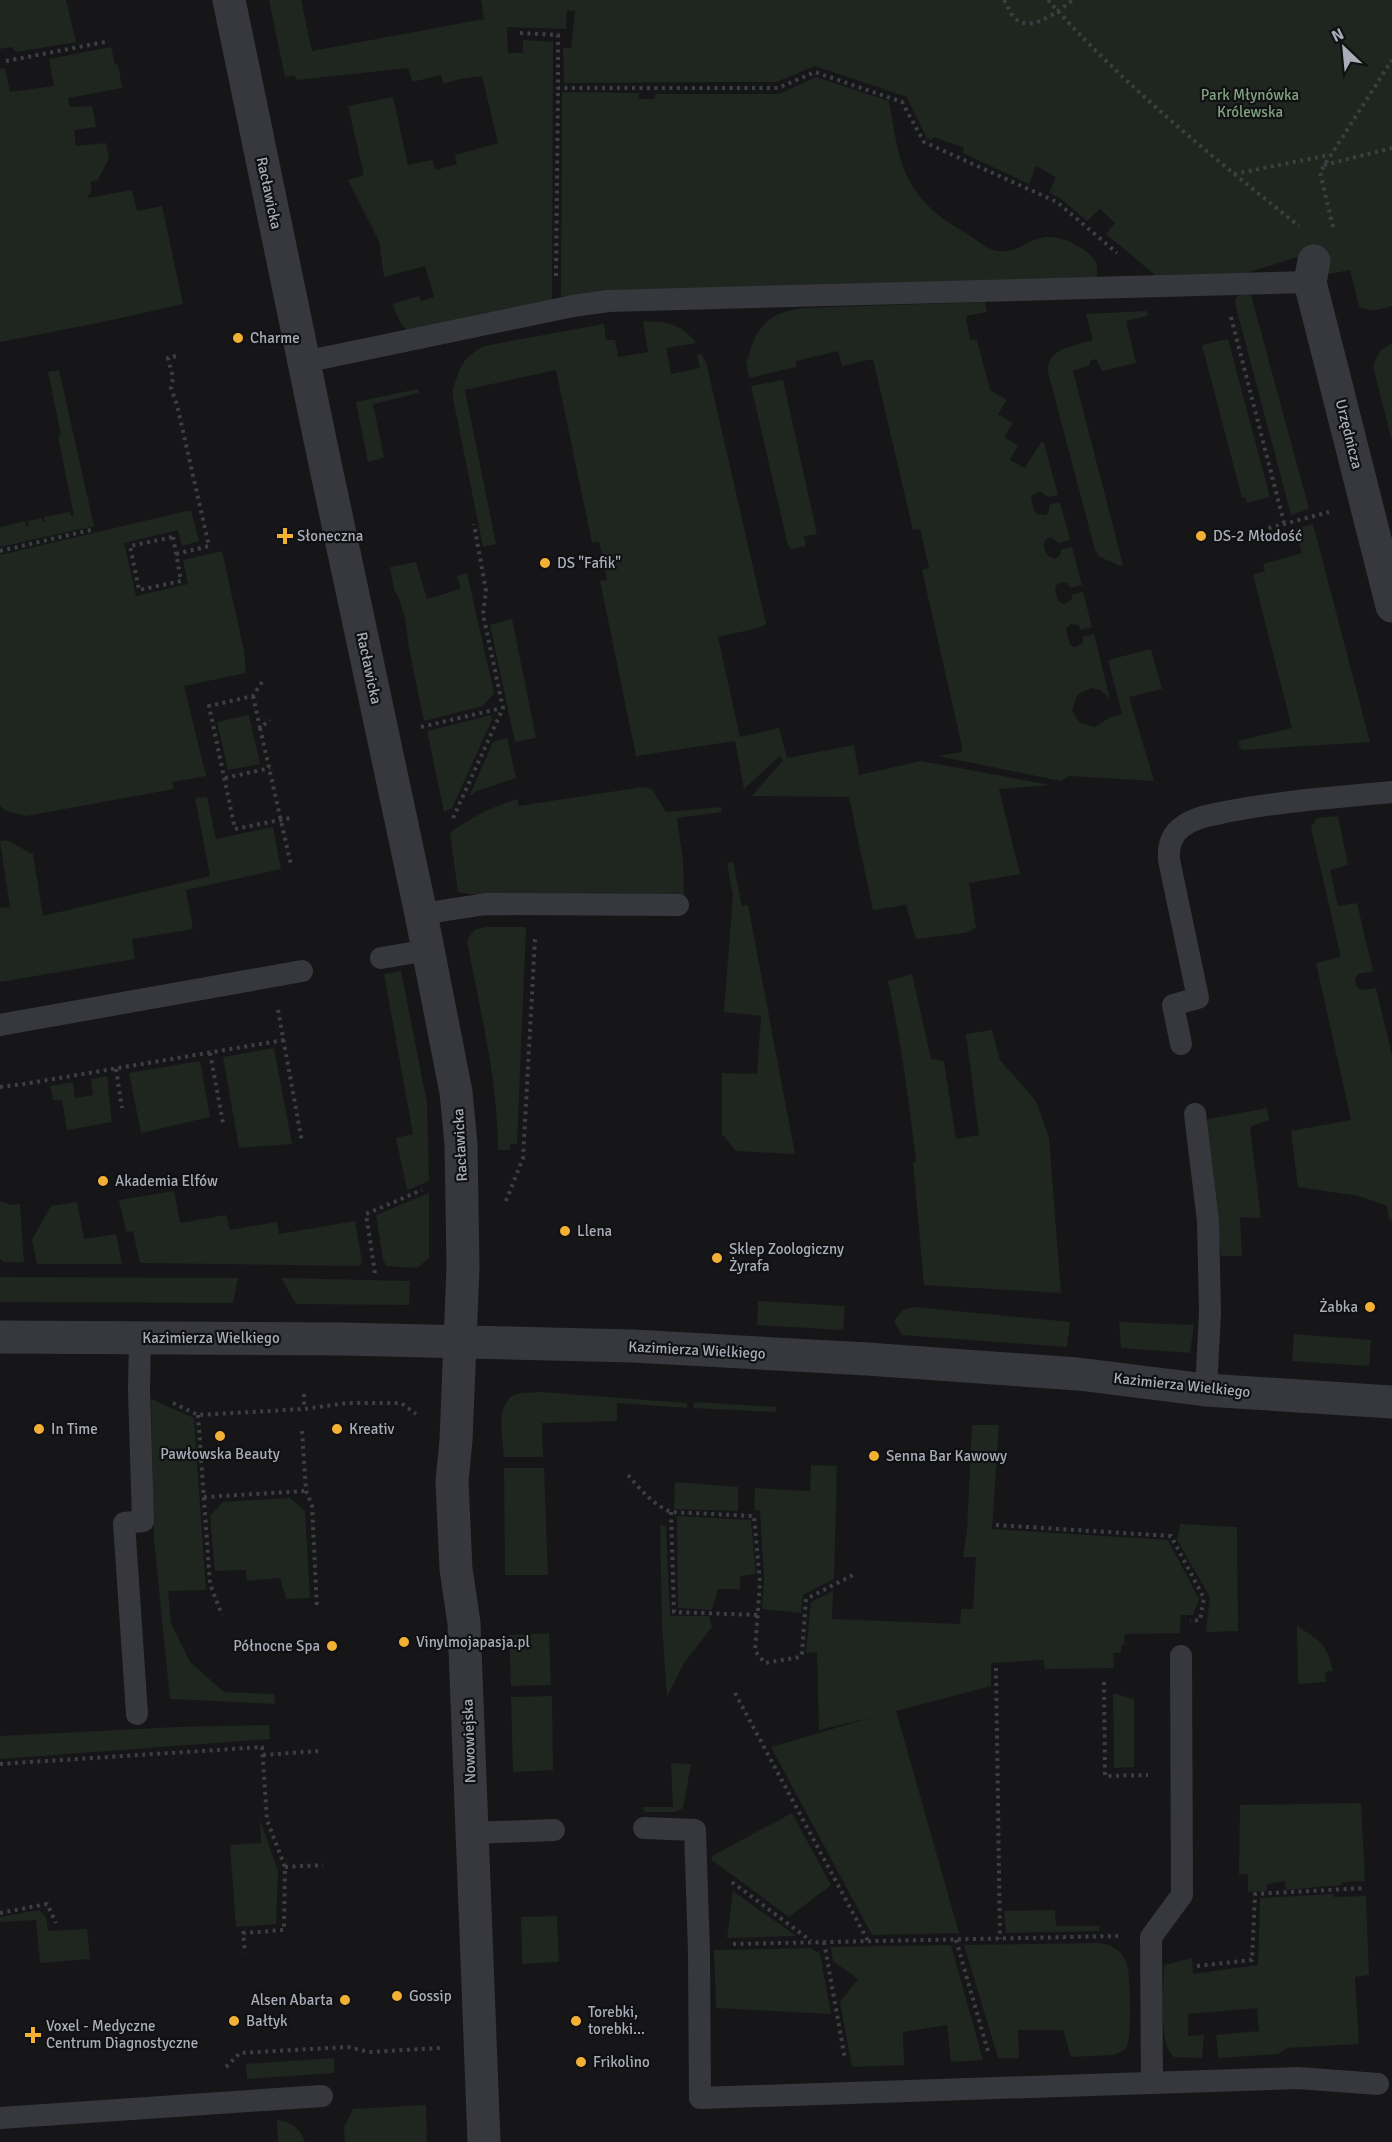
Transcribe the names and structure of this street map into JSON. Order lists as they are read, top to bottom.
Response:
{
  "streets": {
    "street": [
      "Racławicka",
      "Urzędnicza",
      "Kazimierza Wielkiego",
      "Nowowiejska"
    ]
  },
  "crossings": [
    ["Racławicka", "Kazimierza Wielkiego"],
    ["Racławicka", "Nowowiejska"],
    ["Kazimierza Wielkiego", "Nowowiejska"]
  ],
  "parks": ["Park Młynówka Królewska"],
  "places": {
    "other": [
      "Charme",
      "DS-2 Młodość",
      "DS \"Fafik\"",
      "Akademia Elfów",
      "Llena",
      "Sklep Zoologiczny Żyrafa",
      "Żabka",
      "In Time",
      "Kreativ",
      "Pawłowska Beauty",
      "Senna Bar Kawowy",
      "Vinylmojapasja.pl",
      "Północne Spa",
      "Gossip",
      "Alsen Abarta",
      "Bałtyk",
      "Torebki, torebki...",
      "Frikolino"
    ],
    "health": ["Słoneczna", "Voxel - Medyczne Centrum Diagnostyczne"]
  },
  "north": "top left"
}
